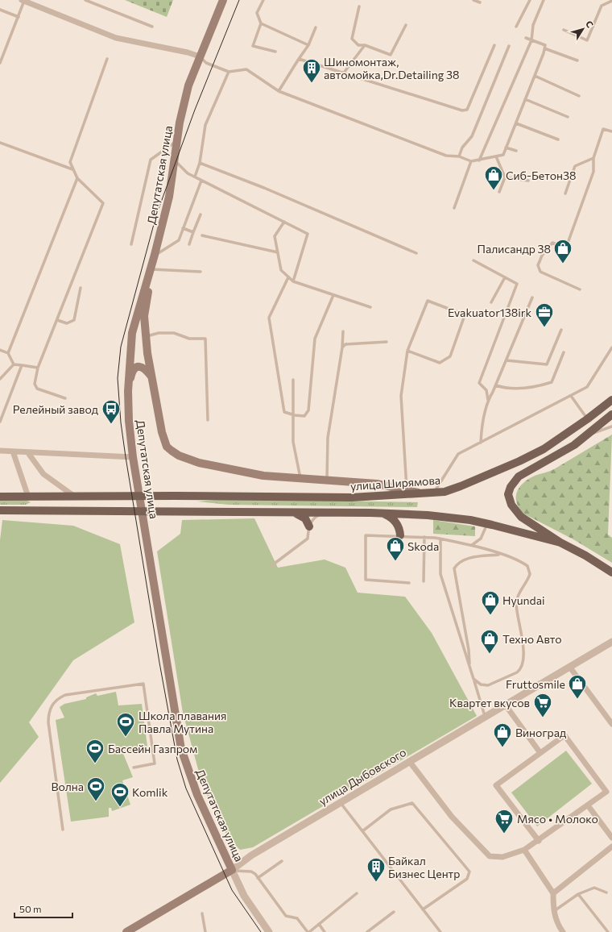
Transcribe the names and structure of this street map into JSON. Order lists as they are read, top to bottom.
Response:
{
  "streets": {
    "main road": ["Депутатская улица", "улица Ширямова", "улица Дыбовского"]
  },
  "crossings": [
    ["Депутатская улица", "улица Дыбовского"]
  ],
  "places": {
    "building": ["Шиномонтаж, автомойка,Dr.Detailing 38", "Байкал Бизнес Центр"],
    "shop": [
      "Сиб-Бетон38",
      "Палисандр 38",
      "Skoda",
      "Hyundai",
      "Техно Авто",
      "Fruttosmile",
      "Виноград"
    ],
    "office": ["Evakuator138irk"],
    "bus stop": ["Релейный завод"],
    "supermarket": ["Квартет вкусов", "Мясо • Молоко"],
    "sports": [
      "Школа плавания Павла Мутина",
      "Бассейн Газпром",
      "Волна",
      "Komlik"
    ]
  },
  "scale_bar": "50 m",
  "north": "top right"
}
